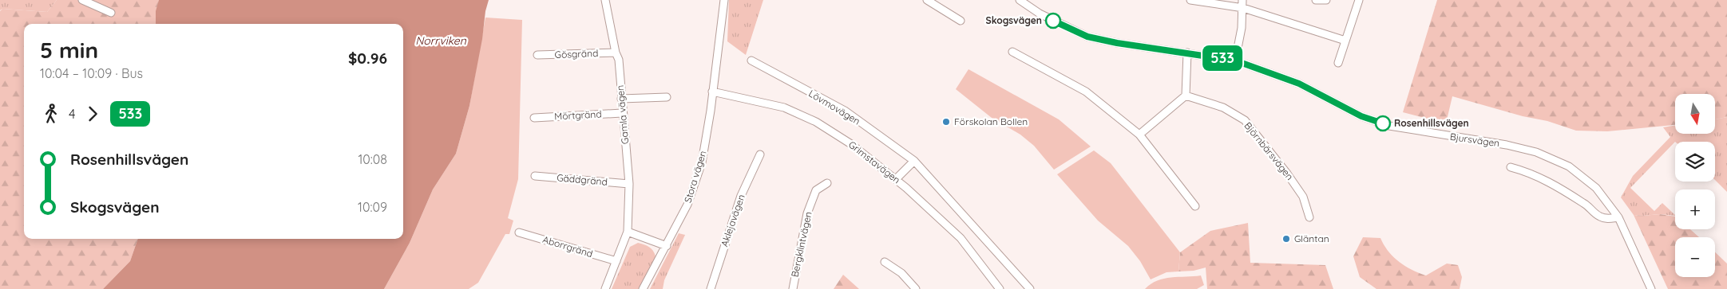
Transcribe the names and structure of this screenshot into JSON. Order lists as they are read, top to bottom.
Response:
{
  "streets": {
    "street": [
      "Gösgränd",
      "Lövmovägen",
      "Gamla vägen",
      "Mörtgränd",
      "Bjursvägen",
      "Björnbärsvägen",
      "Grimstavägen",
      "Stora vägen",
      "Gäddgränd",
      "Aklejavägen",
      "Bergklintvägen",
      "Aborrgränd"
    ]
  },
  "crossings": [
    ["Gösgränd", "Gamla vägen"],
    ["Gamla vägen", "Mörtgränd"],
    ["Gamla vägen", "Gäddgränd"],
    ["Grimstavägen", "Stora vägen"]
  ],
  "water": ["Norrviken"],
  "places": [
    "Skogsvägen",
    "Förskolan Bollen",
    "Rosenhillsvägen",
    "Gläntan"
  ],
  "lines": ["bus line 533"],
  "north": "bottom",
  "page": {
    "on_map": "533",
    "heading": ["5 min", "10:04 – 10:09 · Bus", "$0.96"],
    "legs": ["4", "533"],
    "map_buttons": ["+", "−"],
    "list": [
      {
        "name": "Rosenhillsvägen",
        "value": "10:08"
      },
      {
        "name": "Skogsvägen",
        "value": "10:09"
      }
    ]
  }
}
